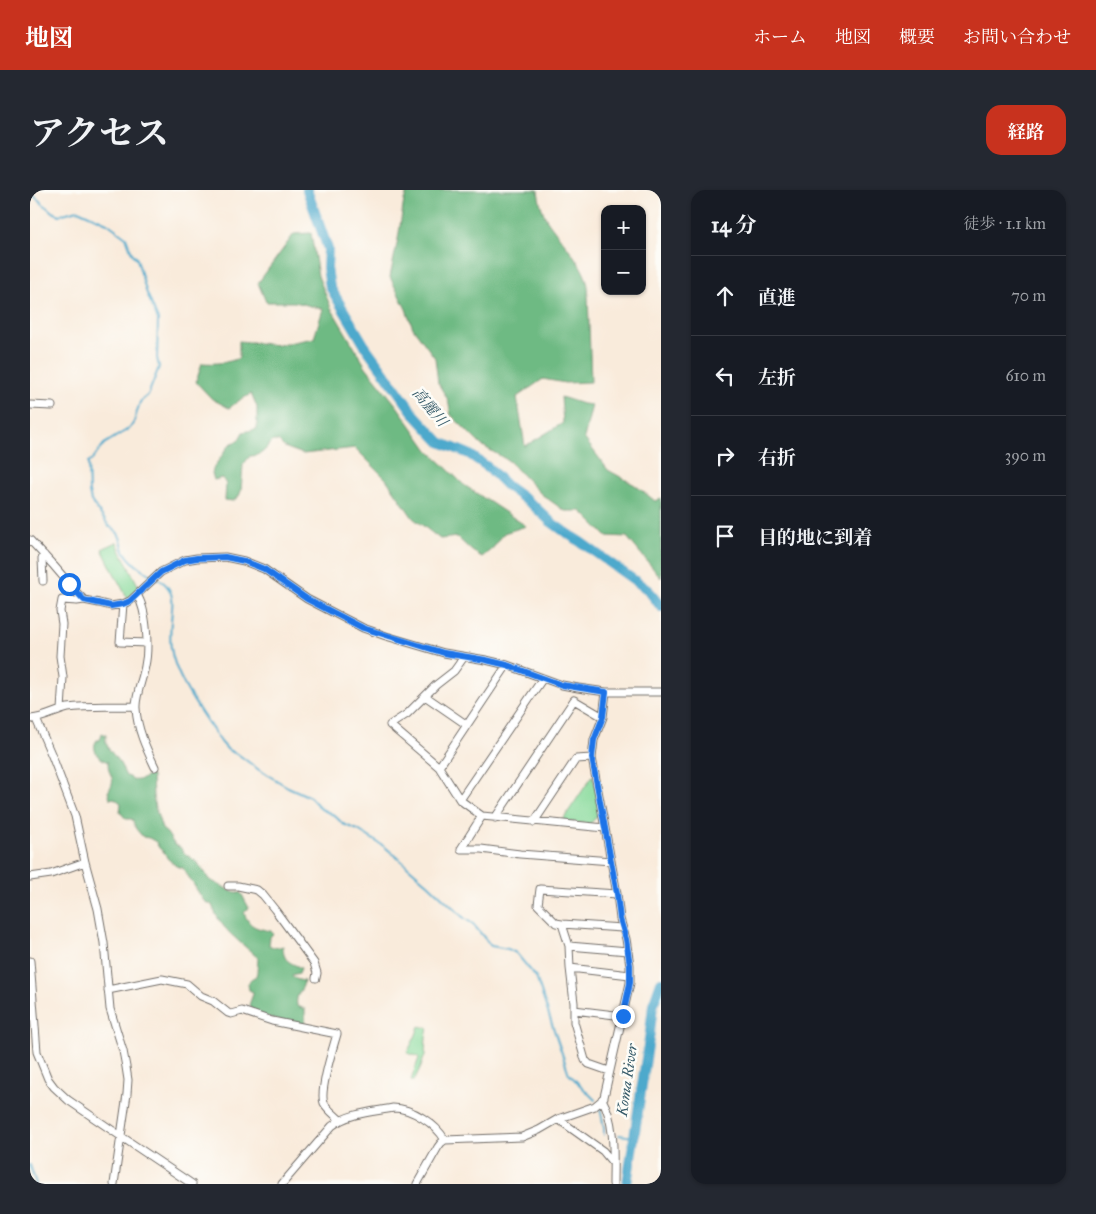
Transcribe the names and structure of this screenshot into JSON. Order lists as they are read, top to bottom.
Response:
{
  "water": ["高麗川", "Koma River"],
  "page": {
    "header": "地図",
    "nav": [
      "ホーム",
      "地図",
      "概要",
      "お問い合わせ"
    ],
    "title": "アクセス",
    "buttons": "経路",
    "heading": ["14 分", "徒歩 · 1.1 km"],
    "map_buttons": ["+", "−"],
    "list": [
      ["直進", "70 m"],
      ["左折", "610 m"],
      ["右折", "390 m"],
      "目的地に到着"
    ]
  }
}
